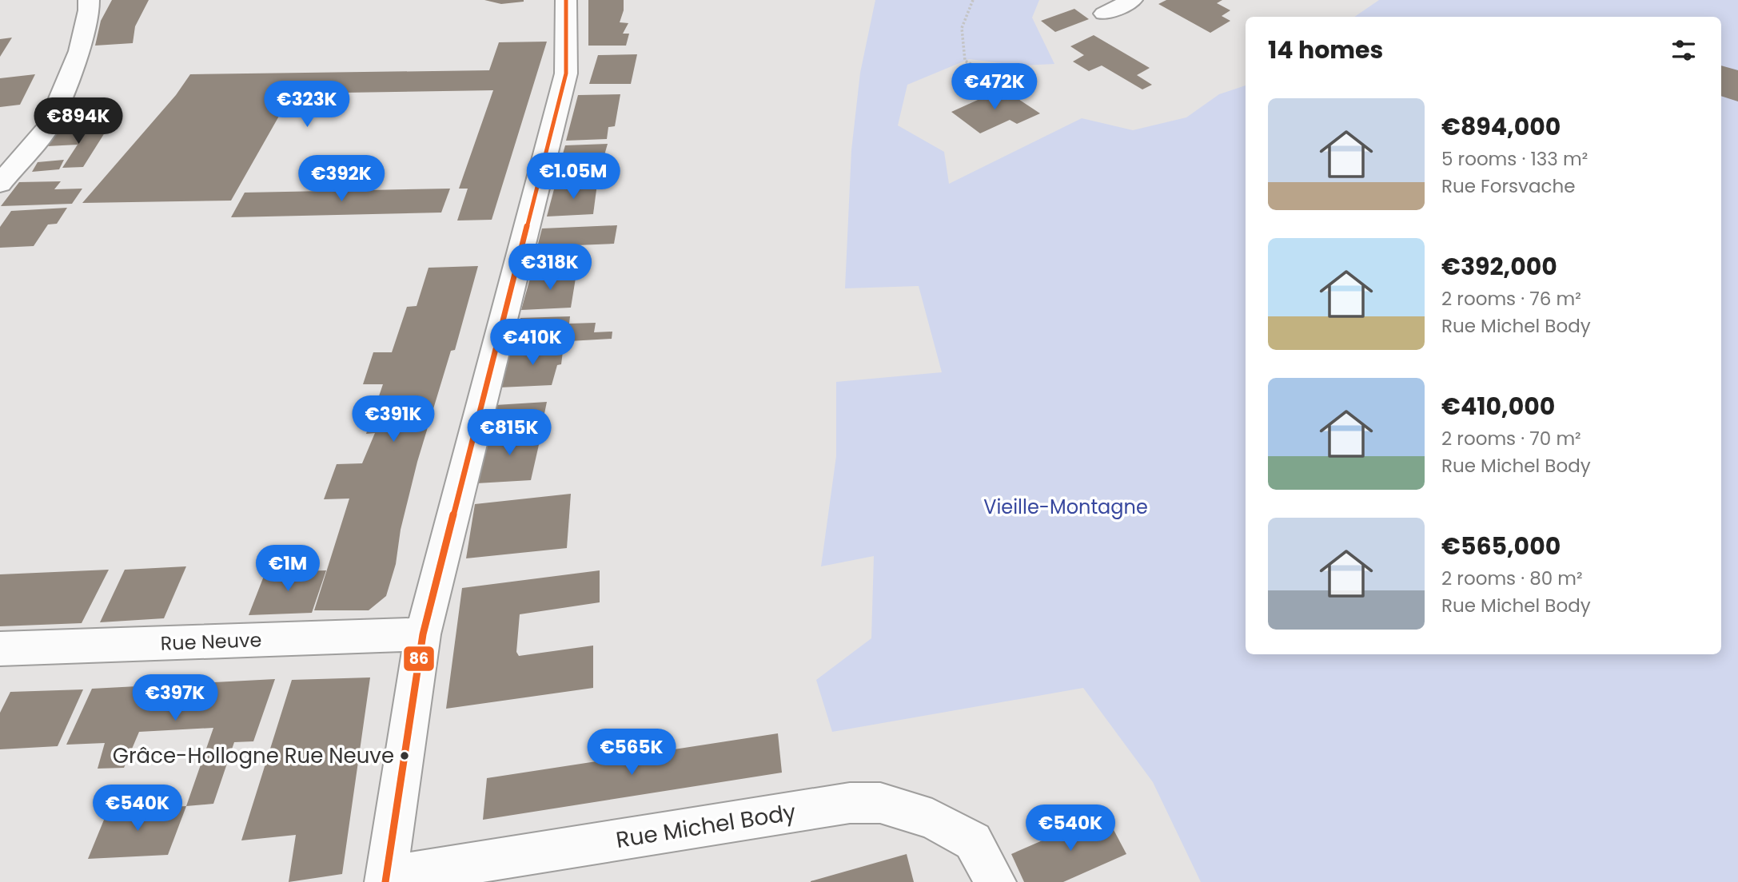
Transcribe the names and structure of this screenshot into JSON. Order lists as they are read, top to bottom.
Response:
{
  "streets": {
    "street": ["Rue Neuve", "Rue Michel Body"]
  },
  "crossings": [
    ["Rue Neuve", "Rue Michel Body"]
  ],
  "parks": ["Vieille-Montagne"],
  "places": ["Grâce-Hollogne Rue Neuve"],
  "lines": ["transit line 86"],
  "page": {
    "heading": "14 homes",
    "price": [
      "€472K",
      "€323K",
      "€894K",
      "€1.05M",
      "€392K",
      "€318K",
      "€410K",
      "€391K",
      "€815K",
      "€1M",
      "€397K",
      "€565K",
      "€540K",
      "€540K"
    ],
    "list": [
      {
        "name": "€894,000",
        "note": "5 rooms · 133 m² · Rue Forsvache"
      },
      {
        "name": "€392,000",
        "note": "2 rooms · 76 m² · Rue Michel Body"
      },
      {
        "name": "€410,000",
        "note": "2 rooms · 70 m² · Rue Michel Body"
      },
      {
        "name": "€565,000",
        "note": "2 rooms · 80 m² · Rue Michel Body"
      }
    ]
  }
}
